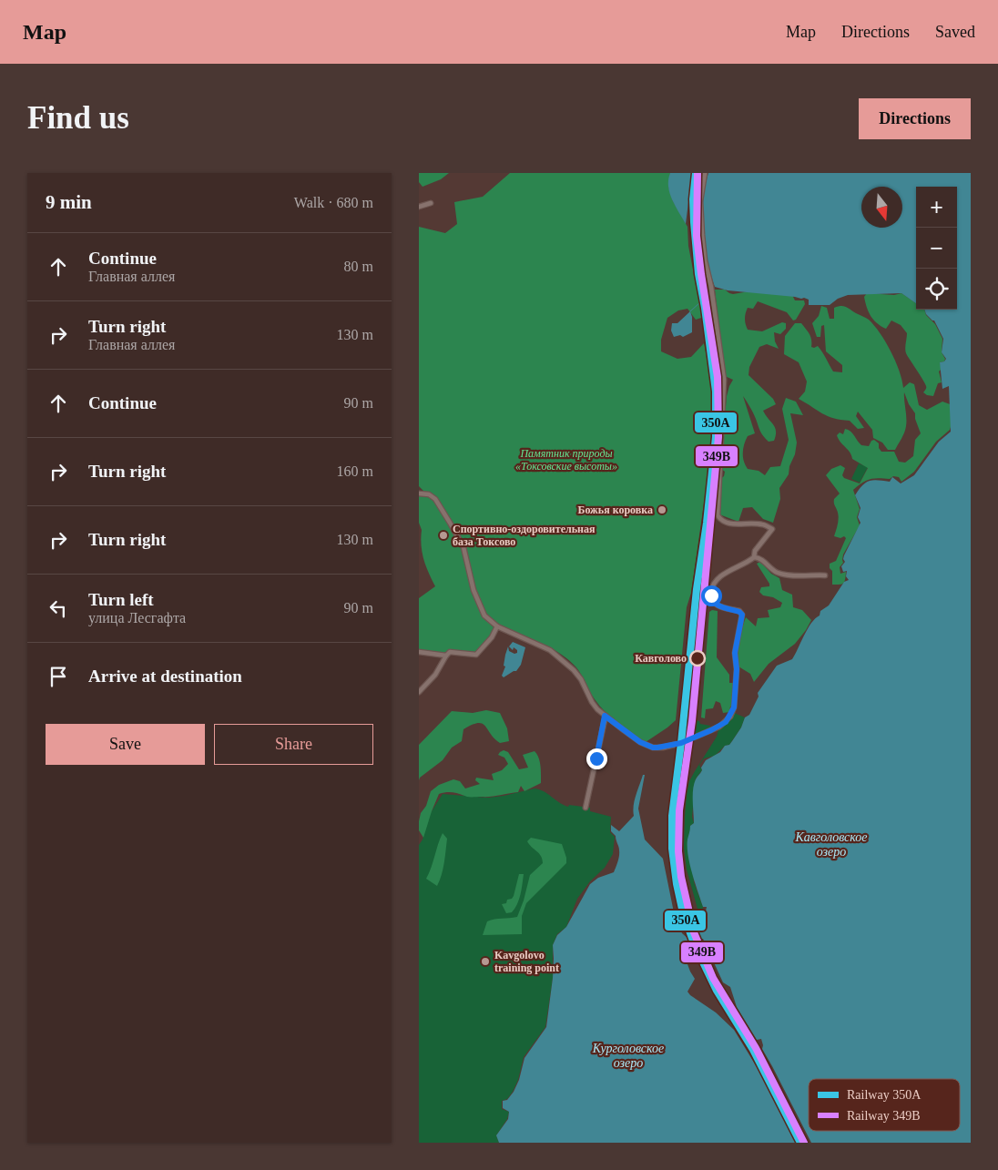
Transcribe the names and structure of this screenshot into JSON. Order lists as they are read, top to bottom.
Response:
{
  "water": ["Кавголовское озеро", "Курголовское озеро"],
  "parks": ["Памятник природы «Токсовские высоты»"],
  "places": [
    "Божья коровка",
    "Спортивно-оздоровительная база Токсово",
    "Кавголово",
    "Kavgolovo training point"
  ],
  "lines": ["rail line 350А", "rail line 349В"],
  "legend": ["Railway 350А", "Railway 349В"],
  "north": "bottom",
  "page": {
    "header": "Map",
    "nav": ["Map", "Directions", "Saved"],
    "buttons": [
      "Directions",
      ["Save", "Share"]
    ],
    "title": "Find us",
    "heading": ["9 min", "Walk · 680 m"],
    "map_buttons": ["+", "−"],
    "list": [
      ["Continue", "Главная аллея", "80 m"],
      ["Turn right", "Главная аллея", "130 m"],
      ["Continue", "90 m"],
      ["Turn right", "160 m"],
      ["Turn right", "130 m"],
      ["Turn left", "улица Лесгафта", "90 m"],
      "Arrive at destination"
    ]
  }
}
